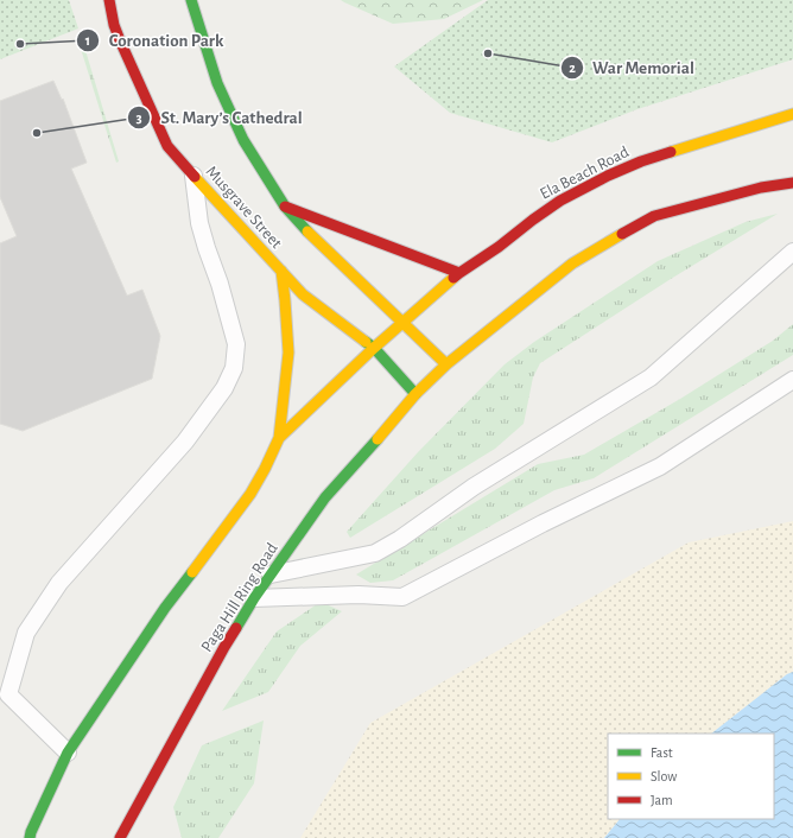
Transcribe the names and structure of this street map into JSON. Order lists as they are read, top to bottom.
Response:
{
  "streets": {
    "main road": ["Ela Beach Road", "Musgrave Street", "Paga Hill Ring Road"]
  },
  "crossings": [
    ["Ela Beach Road", "Musgrave Street"],
    ["Musgrave Street", "Paga Hill Ring Road"]
  ],
  "places": ["Coronation Park", "War Memorial", "St. Mary’s Cathedral"],
  "legend": ["Fast", "Slow", "Jam"]
}
